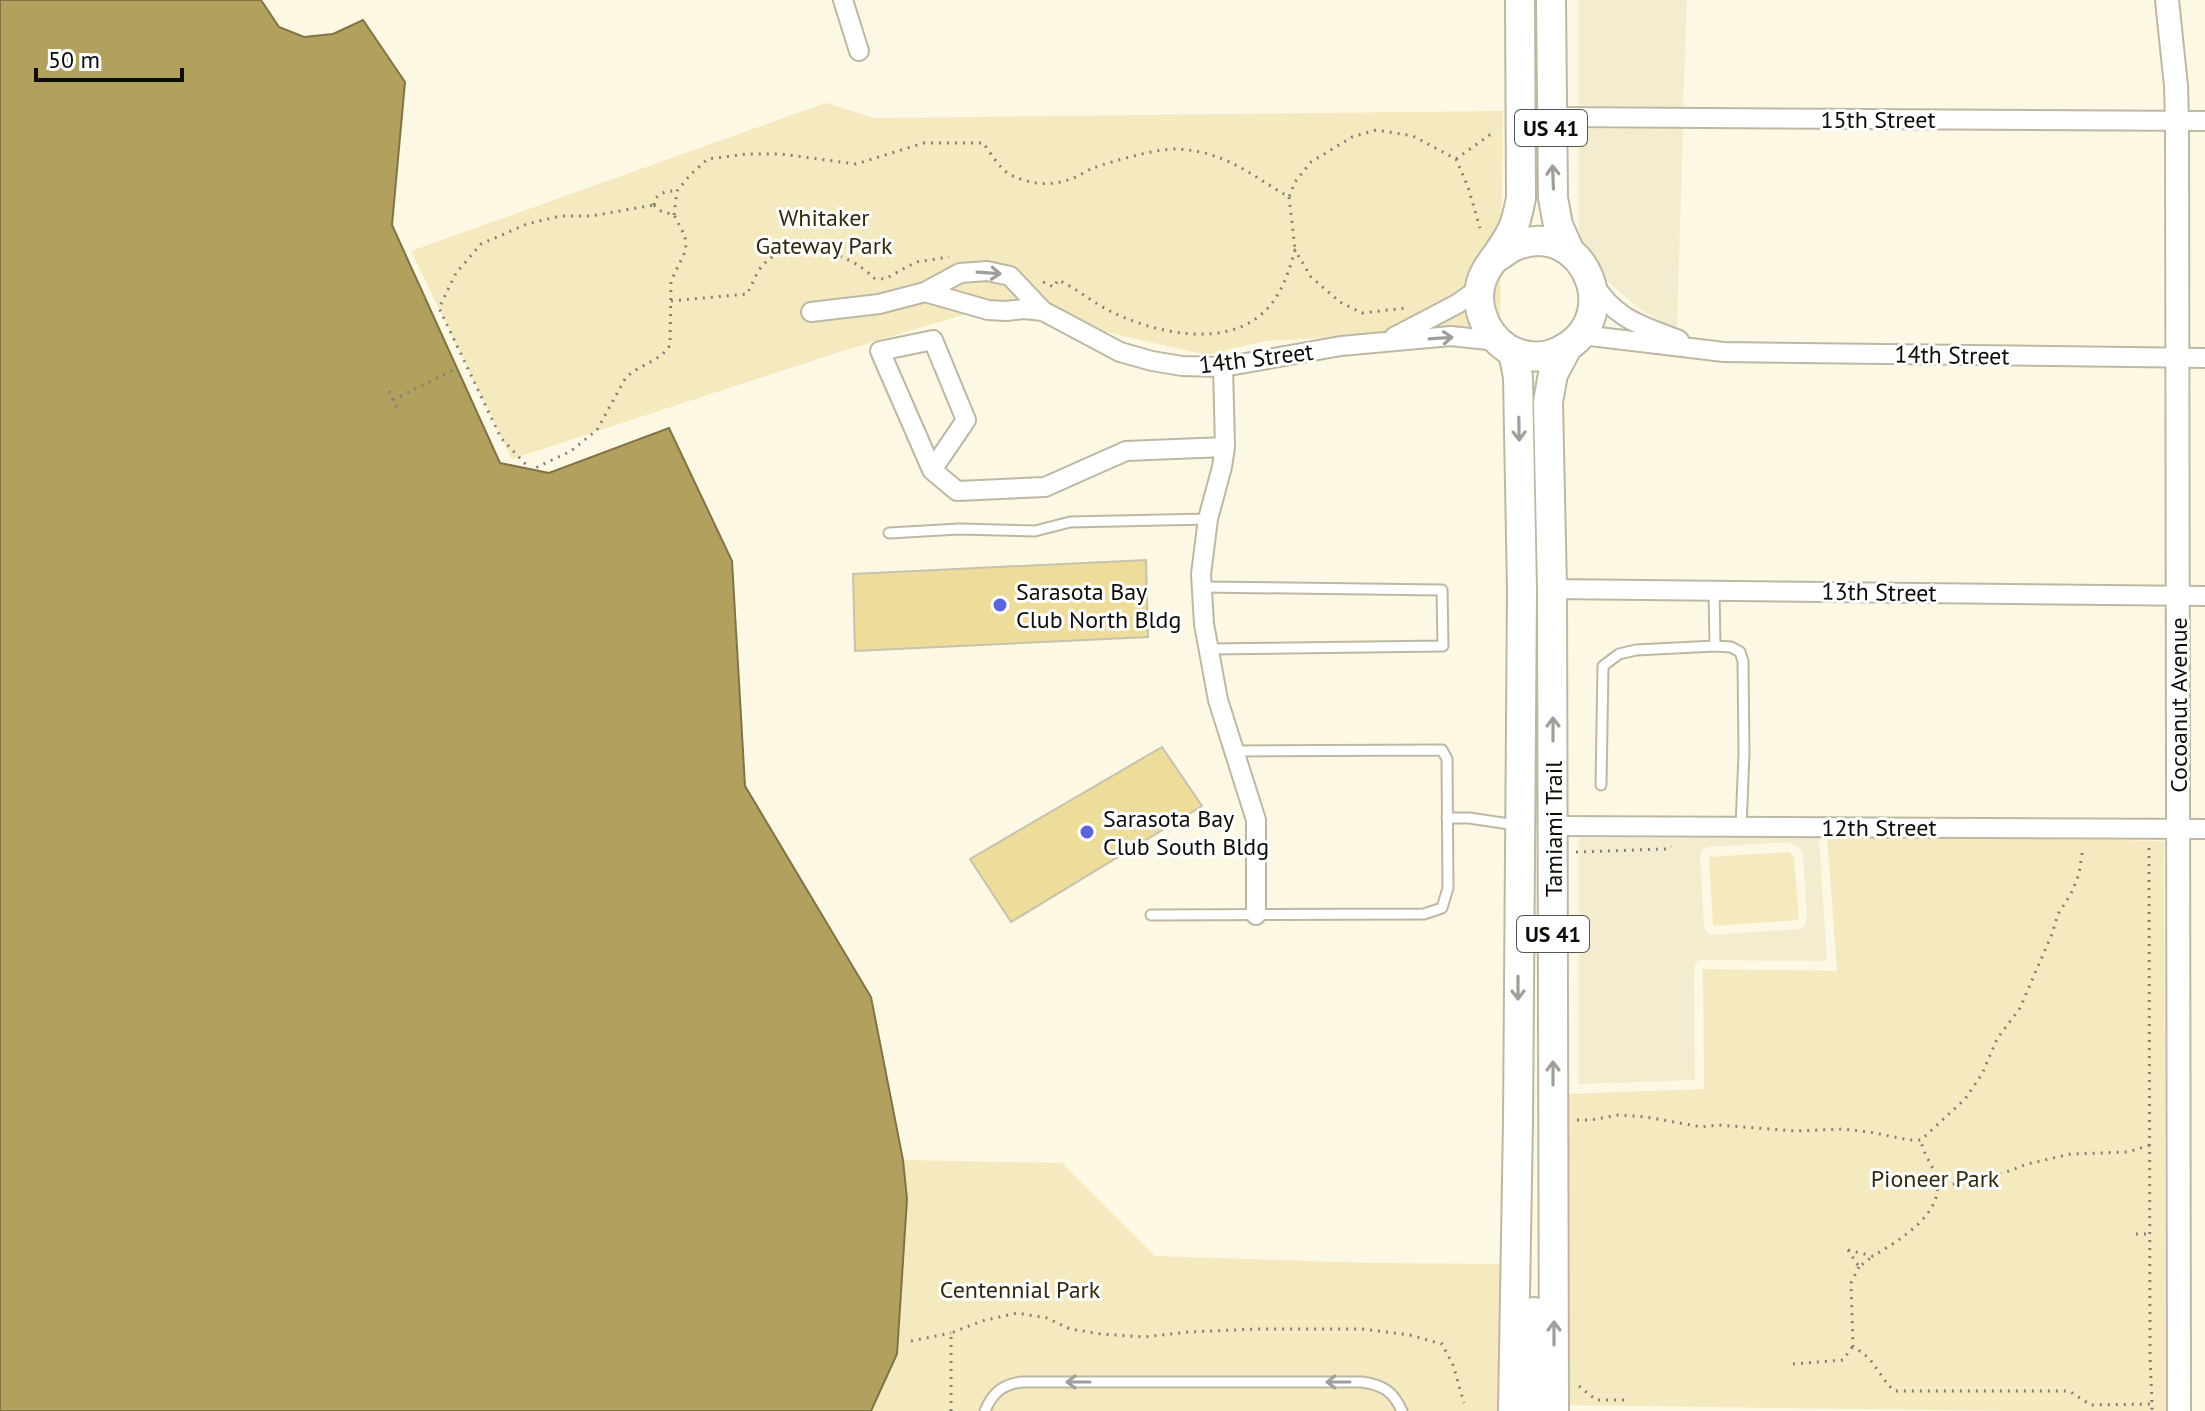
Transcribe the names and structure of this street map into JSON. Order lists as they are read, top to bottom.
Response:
{
  "streets": {
    "main road": ["US 41", "Tamiami Trail"],
    "street": [
      "15th Street",
      "14th Street",
      "13th Street",
      "Cocoanut Avenue",
      "12th Street"
    ]
  },
  "crossings": [
    ["15th Street", "US 41"],
    ["15th Street", "Cocoanut Avenue"],
    ["US 41", "14th Street"],
    ["US 41", "Tamiami Trail"],
    ["14th Street", "Cocoanut Avenue"],
    ["14th Street", "Tamiami Trail"],
    ["13th Street", "Cocoanut Avenue"],
    ["13th Street", "Tamiami Trail"],
    ["Cocoanut Avenue", "12th Street"],
    ["12th Street", "Tamiami Trail"]
  ],
  "parks": ["Whitaker Gateway Park", "Pioneer Park", "Centennial Park"],
  "places": ["Sarasota Bay Club North Bldg", "Sarasota Bay Club South Bldg"],
  "scale_bar": "50 m"
}
